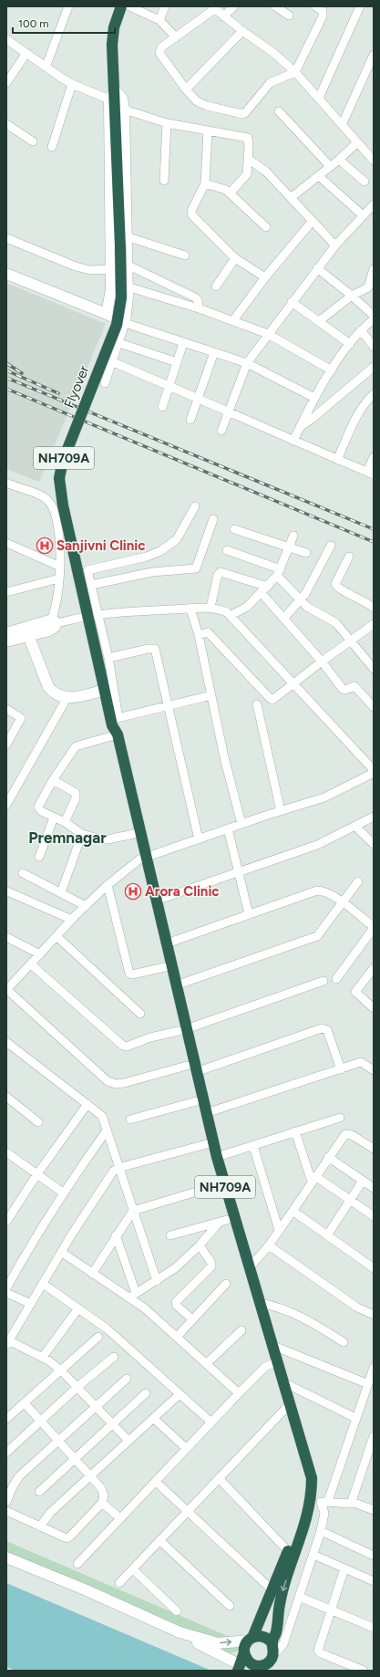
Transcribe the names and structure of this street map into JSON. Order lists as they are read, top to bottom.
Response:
{
  "streets": {
    "highway": ["Flyover", "NH709A"]
  },
  "crossings": [
    ["Flyover", "NH709A"]
  ],
  "districts": ["Premnagar"],
  "places": {
    "hospital": ["Sanjivni Clinic", "Arora Clinic"]
  },
  "scale_bar": "100 m"
}
